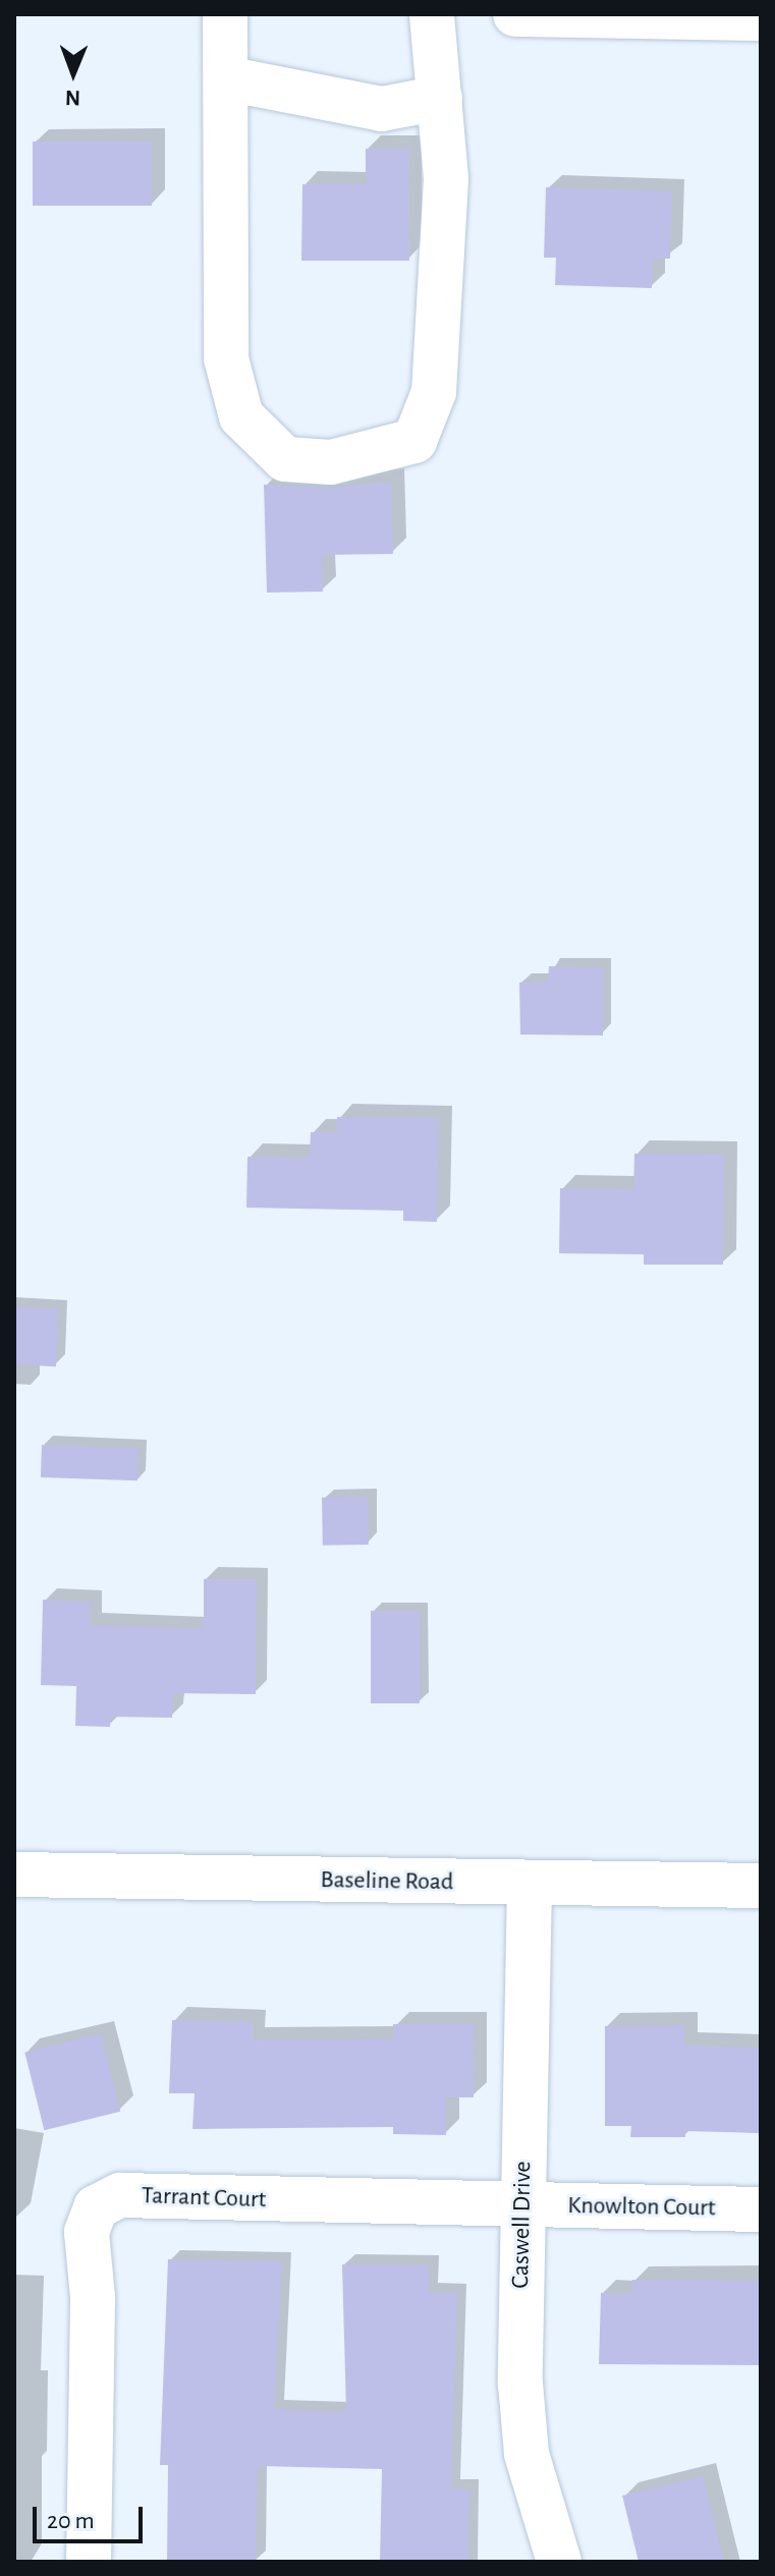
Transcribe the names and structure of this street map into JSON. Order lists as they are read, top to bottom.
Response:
{
  "streets": {
    "street": [
      "Baseline Road",
      "Tarrant Court",
      "Knowlton Court",
      "Caswell Drive"
    ]
  },
  "crossings": [
    ["Baseline Road", "Caswell Drive"],
    ["Tarrant Court", "Knowlton Court"],
    ["Tarrant Court", "Caswell Drive"],
    ["Knowlton Court", "Caswell Drive"]
  ],
  "scale_bar": "20 m",
  "north": "bottom"
}
